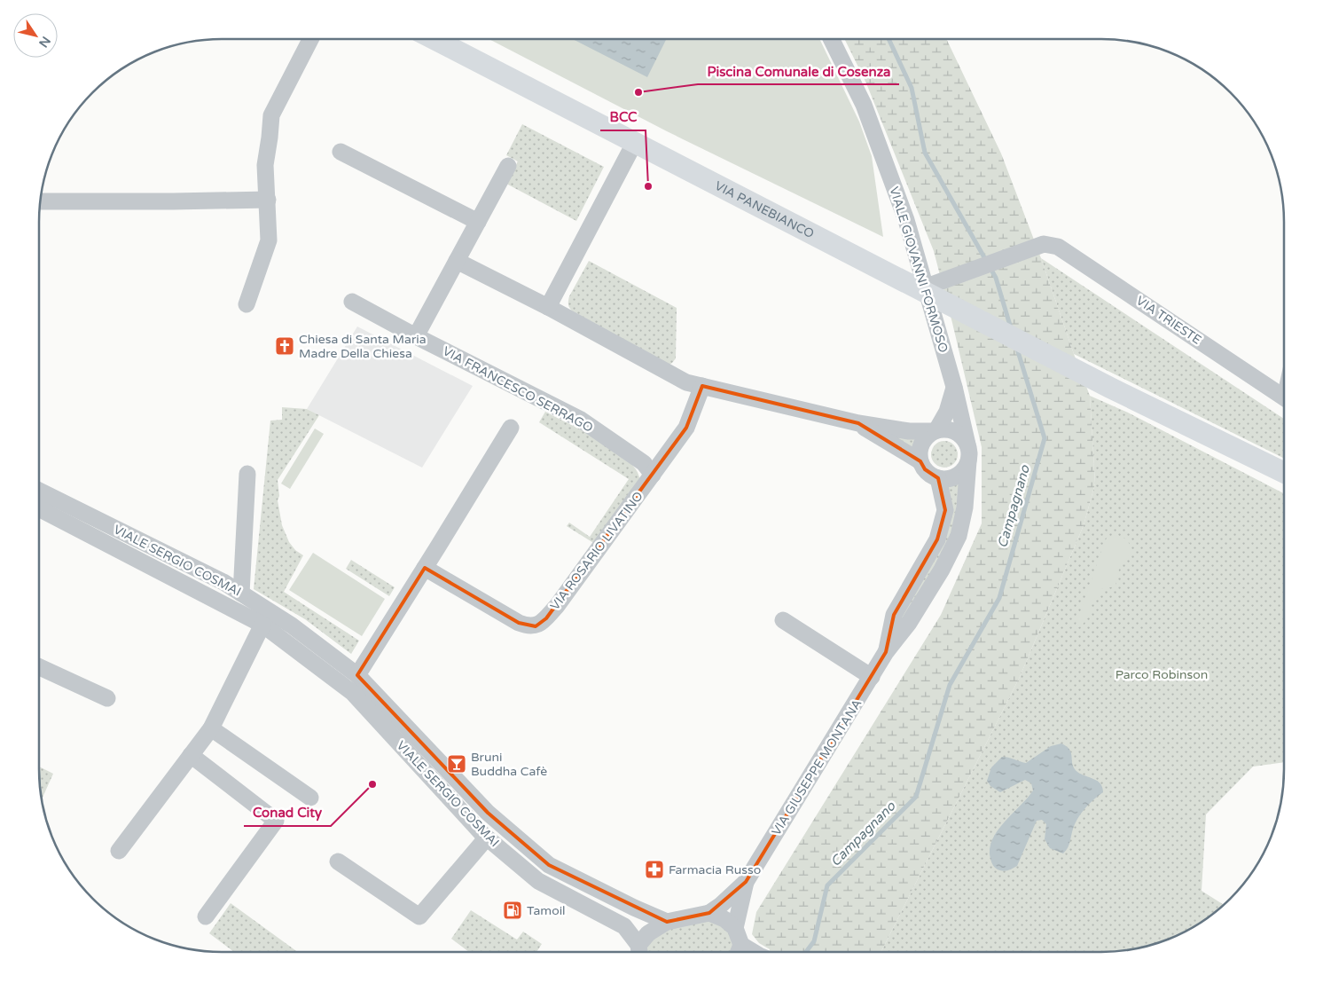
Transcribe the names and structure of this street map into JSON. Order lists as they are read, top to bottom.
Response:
{
  "streets": {
    "main road": ["VIA PANEBIANCO"],
    "street": [
      "VIALE GIOVANNI FORMOSO",
      "VIA TRIESTE",
      "VIA FRANCESCO SERRAGO",
      "VIA ROSARIO LIVATINO",
      "VIALE SERGIO COSMAI",
      "VIA GIUSEPPE MONTANA"
    ]
  },
  "crossings": [
    ["VIA PANEBIANCO", "VIA TRIESTE"],
    ["VIALE GIOVANNI FORMOSO", "VIA GIUSEPPE MONTANA"],
    ["VIA FRANCESCO SERRAGO", "VIA ROSARIO LIVATINO"]
  ],
  "water": ["Campagnano"],
  "parks": ["Parco Robinson"],
  "places": {
    "other": ["Piscina Comunale di Cosenza", "BCC", "Conad City"],
    "church": ["Chiesa di Santa Maria Madre Della Chiesa"],
    "bar": ["Bruni Buddha Cafè"],
    "pharmacy": ["Farmacia Russo"],
    "fuel station": ["Tamoil"]
  },
  "north": "bottom right"
}
